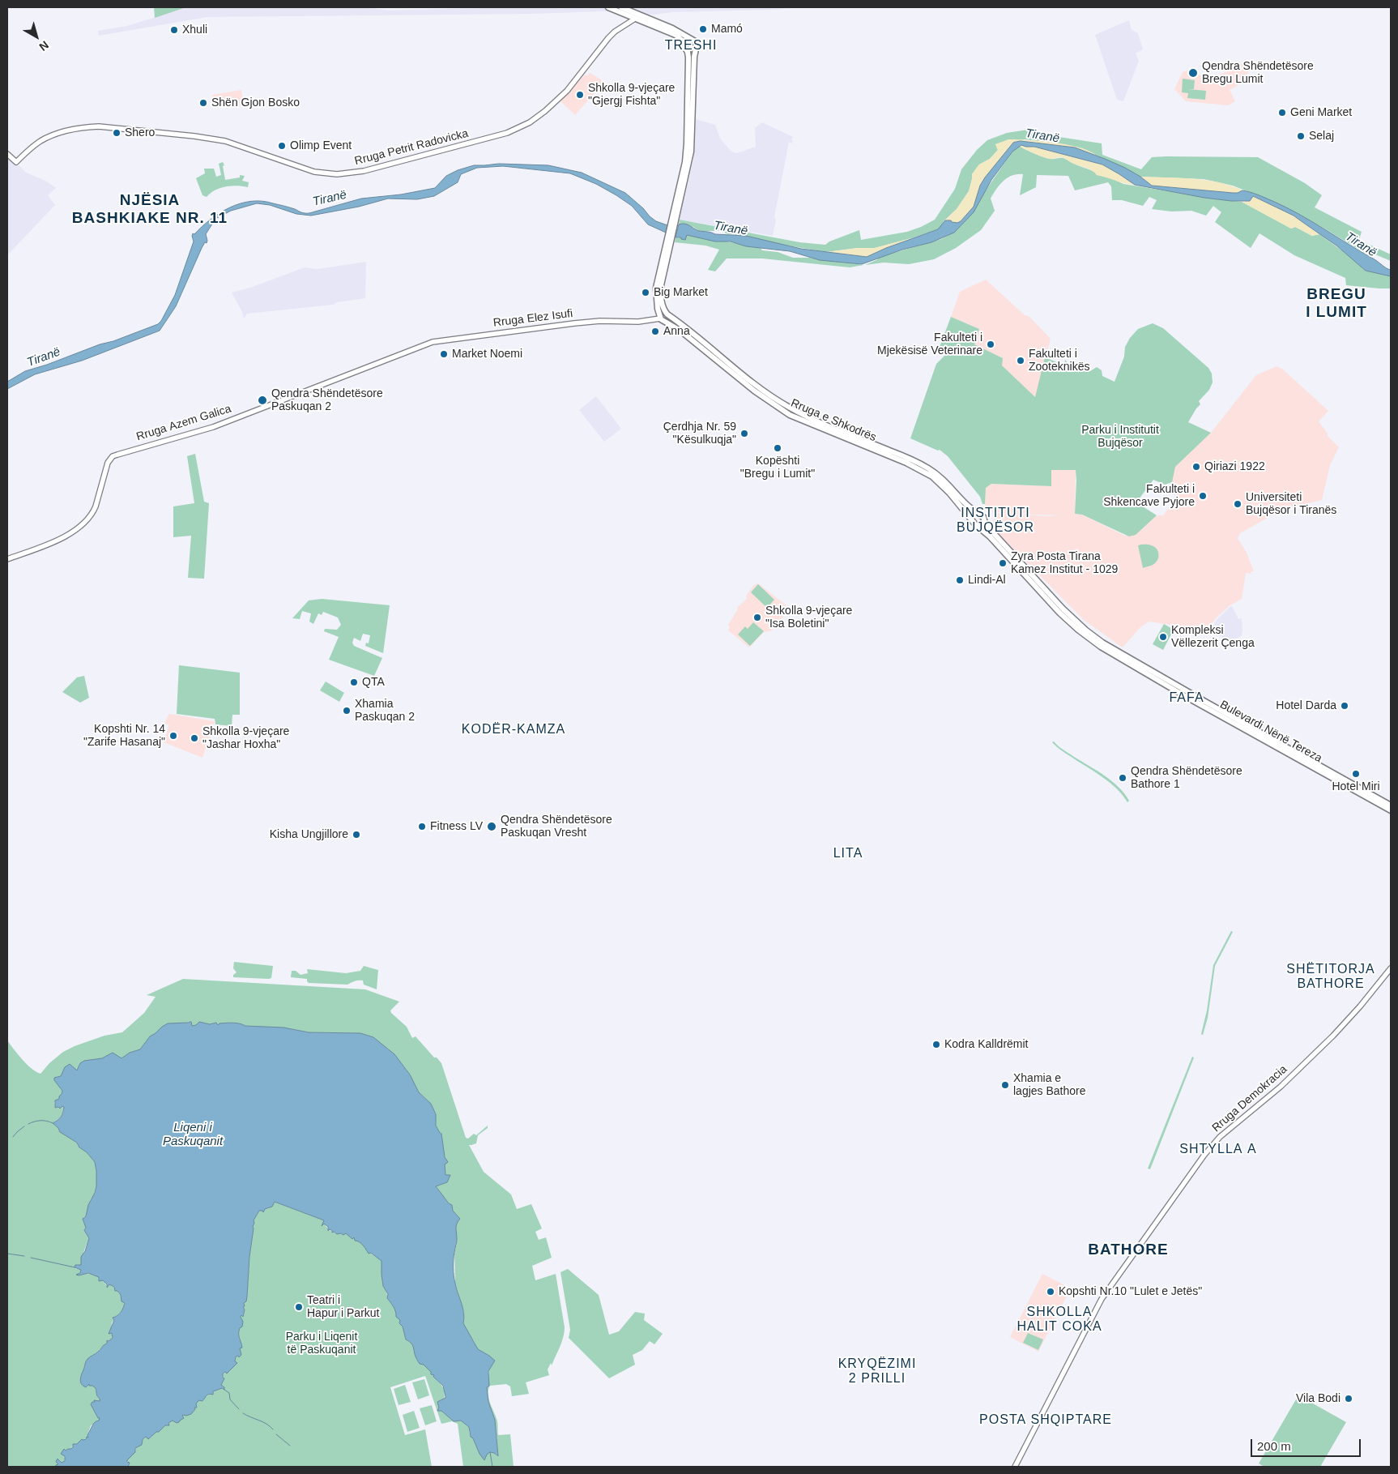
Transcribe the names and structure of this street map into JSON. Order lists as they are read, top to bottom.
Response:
{
  "streets": {
    "main road": [
      "Rruga Petrit Radovicka",
      "Rruga Elez Isufi",
      "Rruga e Shkodrës",
      "Rruga Azem Galica",
      "Bulevardi Nënë Tereza",
      "Rruga Demokracia"
    ]
  },
  "crossings": [
    ["Rruga Elez Isufi", "Rruga e Shkodrës"],
    ["Rruga Elez Isufi", "Rruga Azem Galica"],
    ["Rruga e Shkodrës", "Bulevardi Nënë Tereza"]
  ],
  "districts": [
    "TRESHI",
    "NJËSIA BASHKIAKE NR. 11",
    "BREGU I LUMIT",
    "INSTITUTI BUJQËSOR",
    "FAFA",
    "KODËR-KAMZA",
    "LITA",
    "SHËTITORJA BATHORE",
    "SHTYLLA A",
    "BATHORE",
    "SHKOLLA HALIT COKA",
    "KRYQËZIMI 2 PRILLI",
    "POSTA SHQIPTARE"
  ],
  "water": ["Tiranë", "Liqeni i Paskuqanit"],
  "parks": ["Parku i Institutit Bujqësor", "Parku i Liqenit të Paskuqanit"],
  "places": [
    "Mamó",
    "Xhuli",
    "Qendra Shëndetësore Bregu Lumit",
    "Shkolla 9-vjeçare \"Gjergj Fishta\"",
    "Shën Gjon Bosko",
    "Geni Market",
    "Shero",
    "Selaj",
    "Olimp Event",
    "Big Market",
    "Anna",
    "Fakulteti i Mjekësisë Veterinare",
    "Market Noemi",
    "Fakulteti i Zooteknikës",
    "Qendra Shëndetësore Paskuqan 2",
    "Çerdhja Nr. 59 \"Kësulkuqja\"",
    "Kopështi \"Bregu i Lumit\"",
    "Qiriazi 1922",
    "Fakulteti i Shkencave Pyjore",
    "Universiteti Bujqësor i Tiranës",
    "Zyra Posta Tirana Kamez Institut - 1029",
    "Lindi-Al",
    "Shkolla 9-vjeçare \"Isa Boletini\"",
    "Kompleksi Vëllezerit Çenga",
    "QTA",
    "Hotel Darda",
    "Xhamia Paskuqan 2",
    "Kopshti Nr. 14 \"Zarife Hasanaj\"",
    "Shkolla 9-vjeçare \"Jashar Hoxha\"",
    "Hotel Miri",
    "Qendra Shëndetësore Bathore 1",
    "Fitness LV",
    "Qendra Shëndetësore Paskuqan Vresht",
    "Kisha Ungjillore",
    "Kodra Kalldrëmit",
    "Xhamia e lagjes Bathore",
    "Kopshti Nr.10 \"Lulet e Jetës\"",
    "Teatri i Hapur i Parkut",
    "Vila Bodi"
  ],
  "scale_bar": "200 m",
  "north": "bottom right"
}
